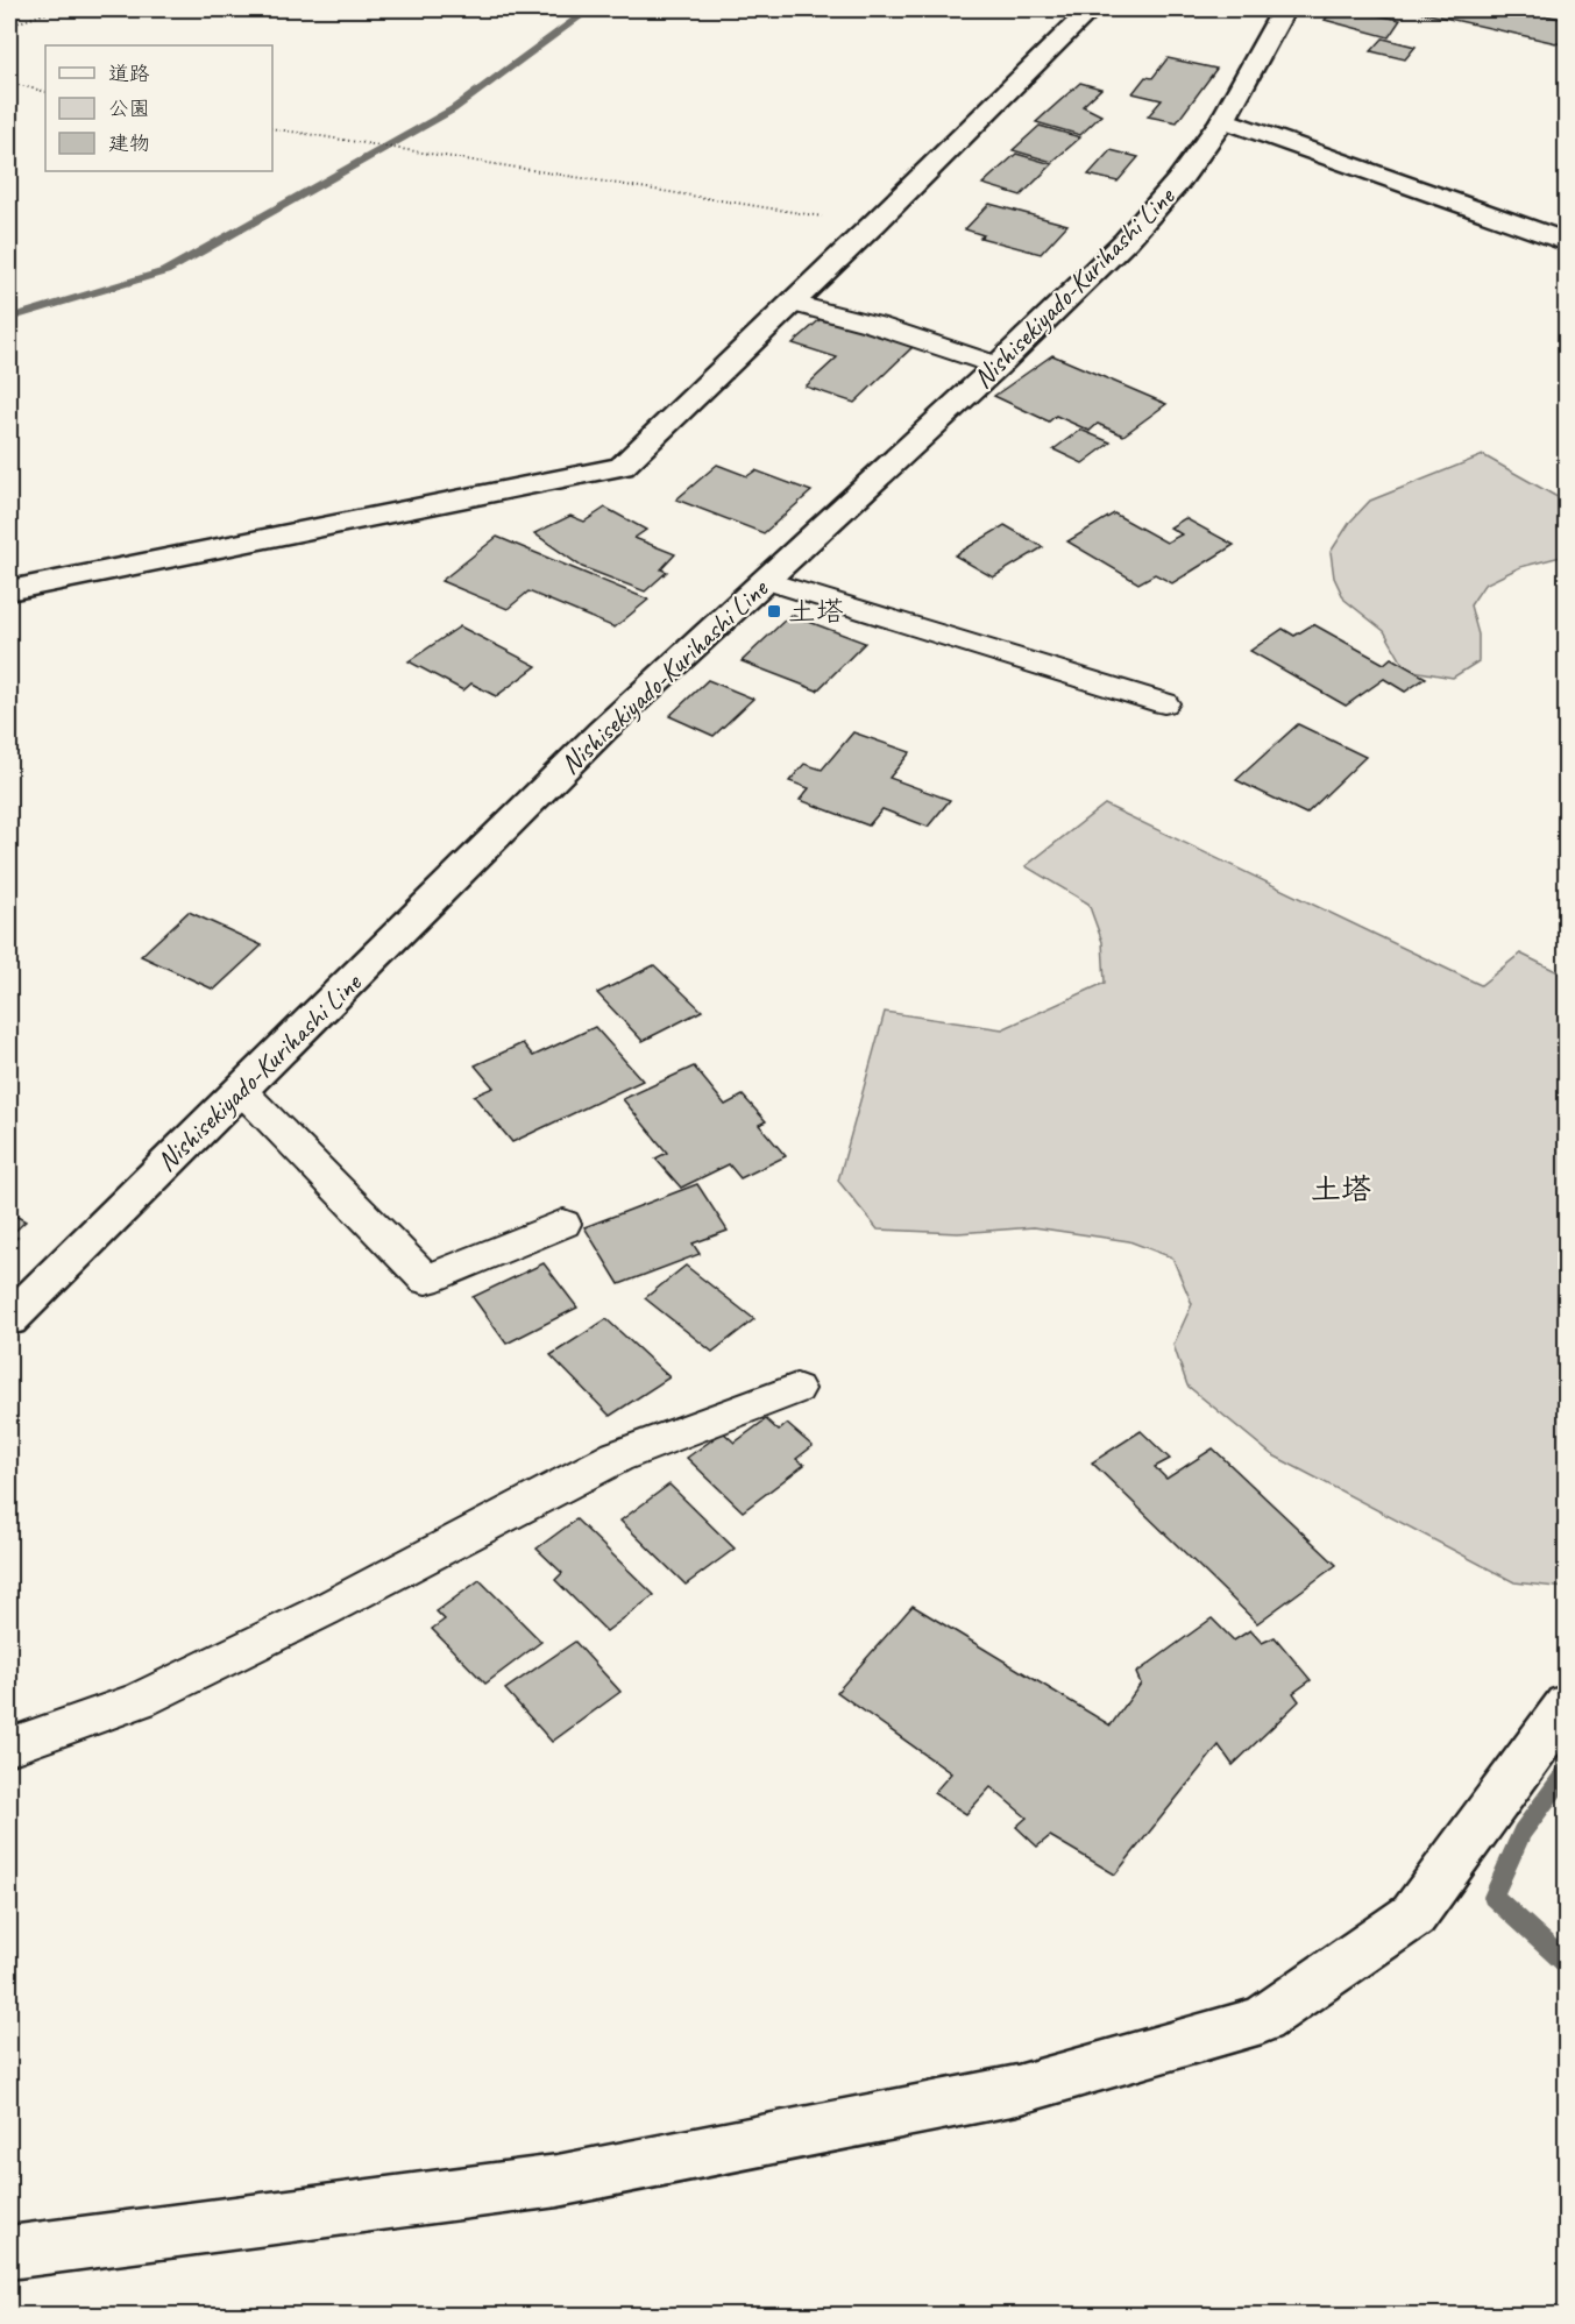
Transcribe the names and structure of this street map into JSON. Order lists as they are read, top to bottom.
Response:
{
  "streets": {
    "street": ["Nishisekiyado-Kurihashi Line"]
  },
  "districts": ["土塔"],
  "places": {
    "transit": ["土塔"]
  },
  "legend": ["道路", "公園", "建物"]
}
